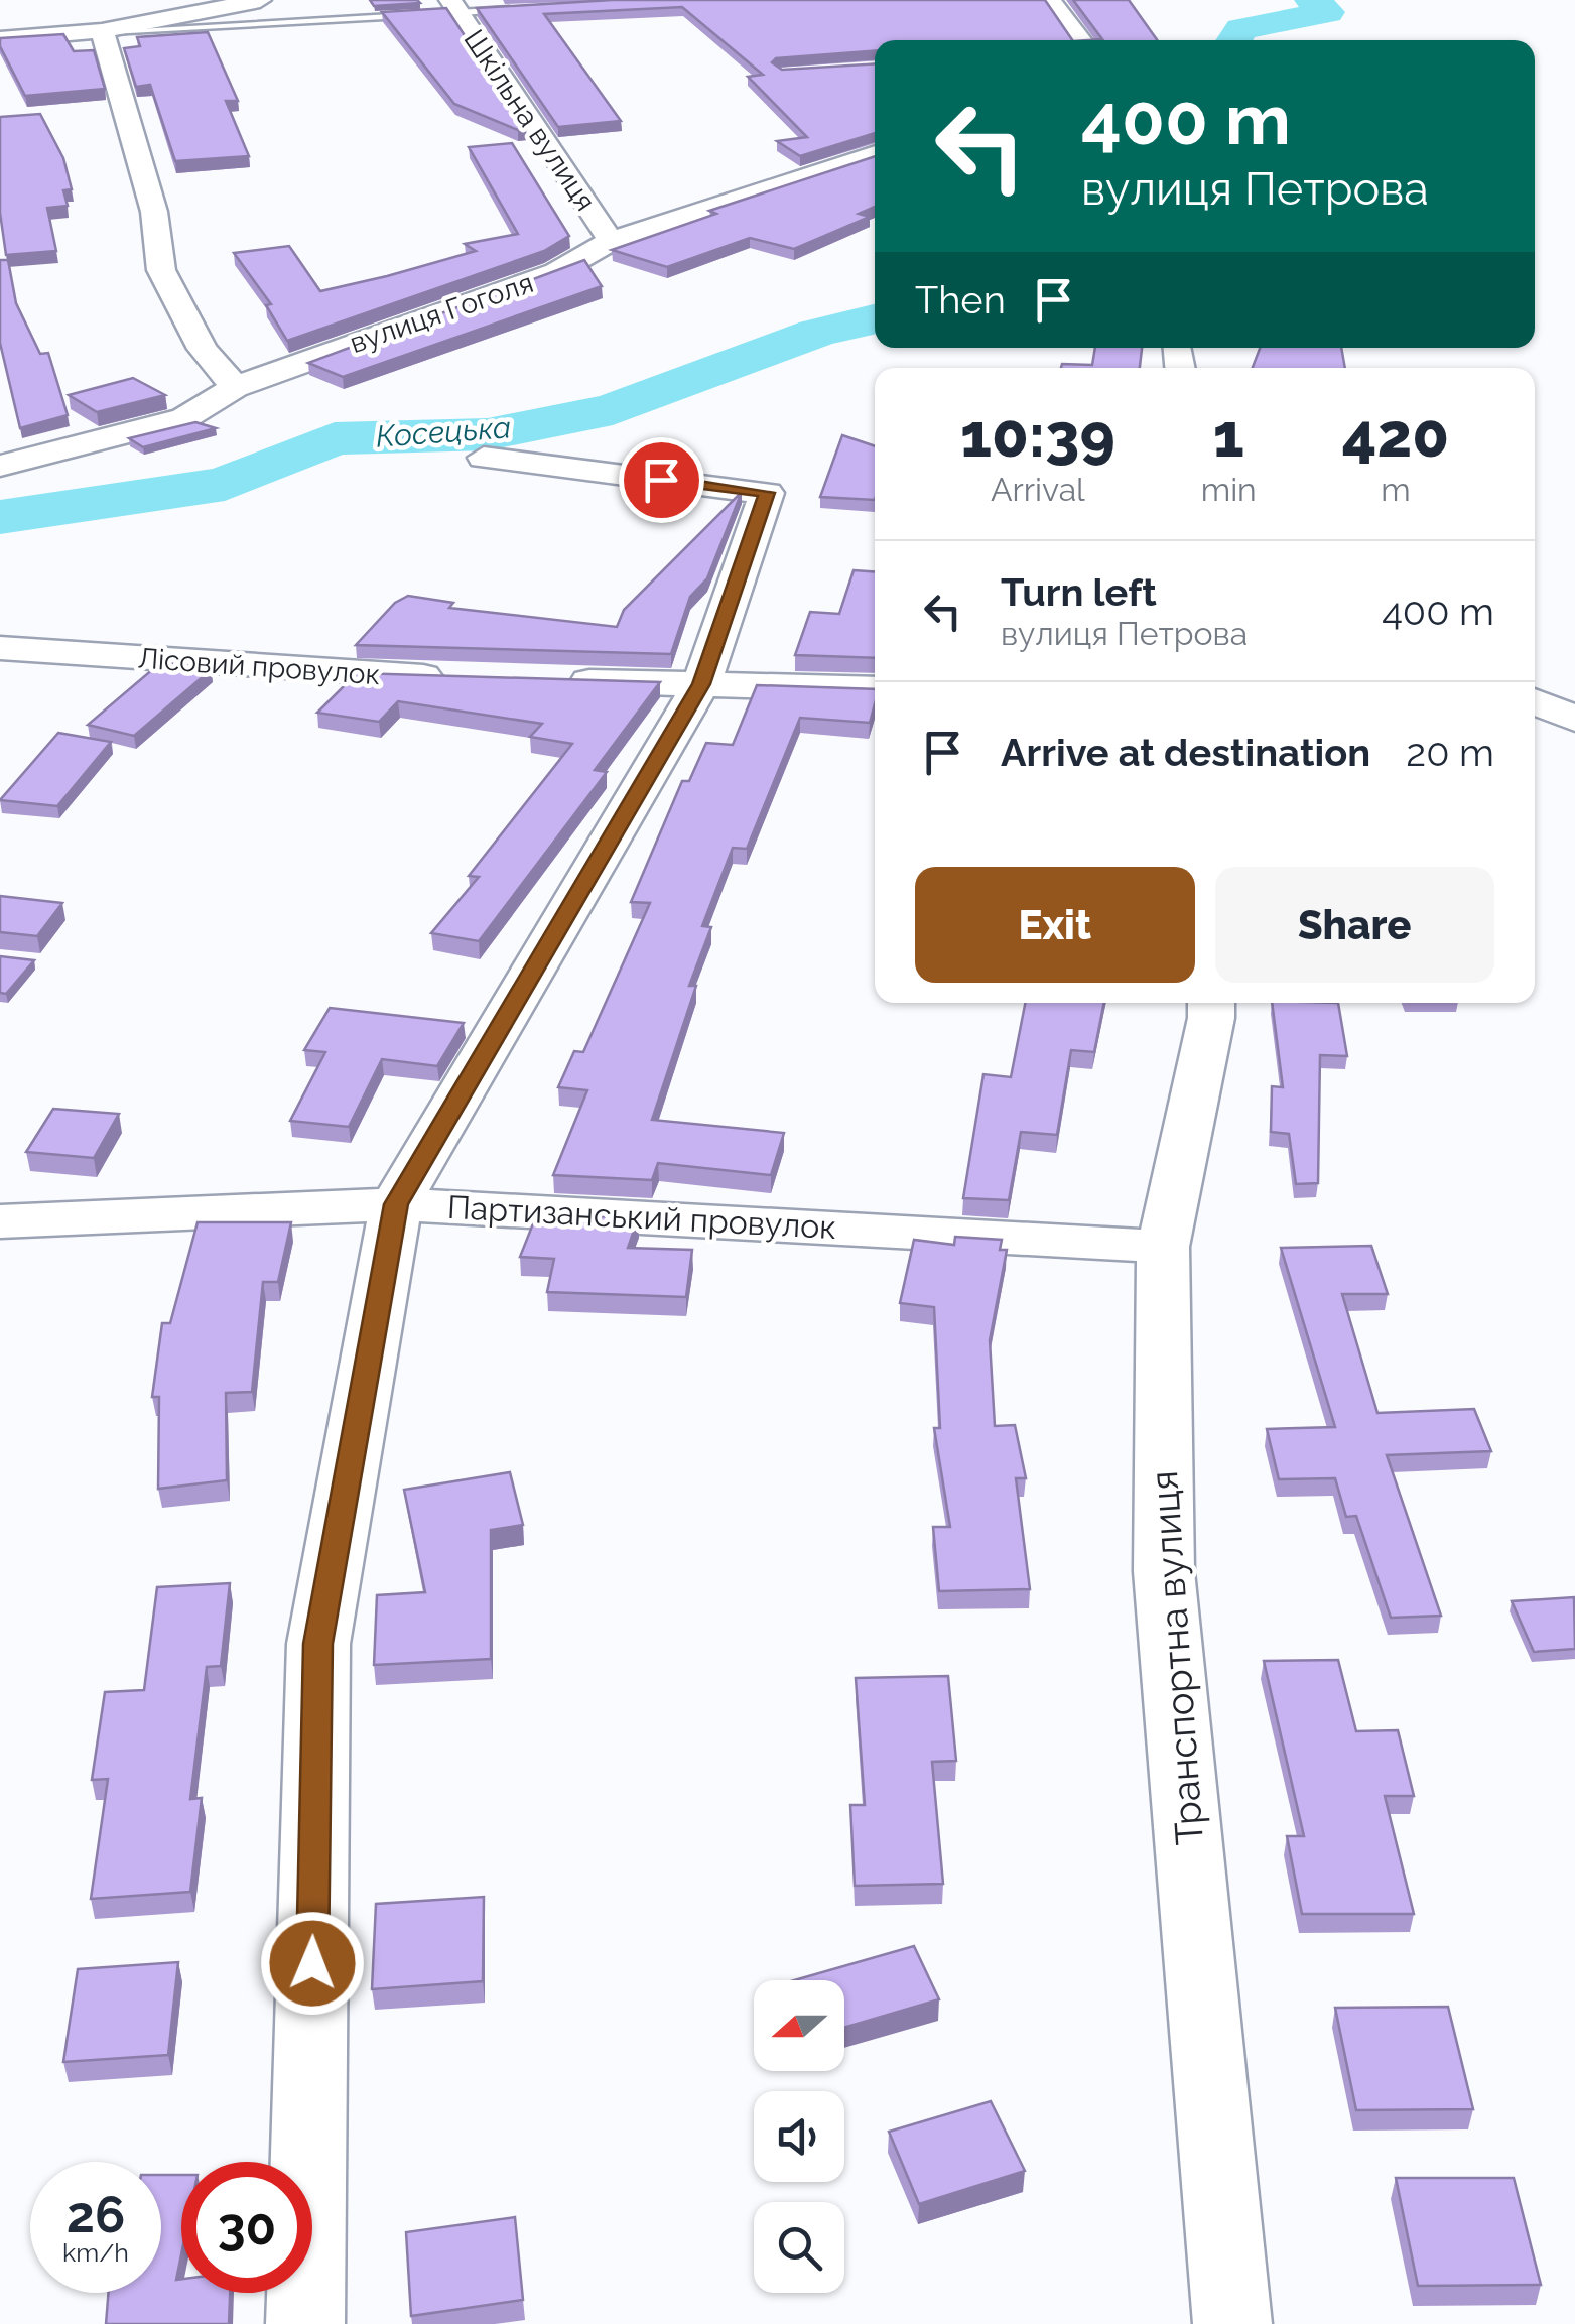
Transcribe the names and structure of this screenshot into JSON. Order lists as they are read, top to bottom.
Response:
{
  "streets": {
    "street": [
      "Шкільна вулиця",
      "вулиця Гоголя",
      "Лісовий провулок",
      "Партизанський провулок",
      "Транспортна вулиця"
    ]
  },
  "crossings": [
    ["Шкільна вулиця", "вулиця Гоголя"],
    ["Партизанський провулок", "Транспортна вулиця"]
  ],
  "water": ["Косецька"],
  "north": "left",
  "page": {
    "turn": ["400 m", "вулиця Петрова"],
    "then": "Then",
    "eta": [
      "10:39",
      "Arrival",
      "1",
      "min",
      "420",
      "m"
    ],
    "list": [
      {
        "name": "Turn left",
        "note": "вулиця Петрова",
        "value": "400 m"
      },
      {
        "name": "Arrive at destination",
        "value": "20 m"
      }
    ],
    "buttons": ["Exit", "Share"],
    "speed": "26 km/h",
    "limit": "30"
  }
}
